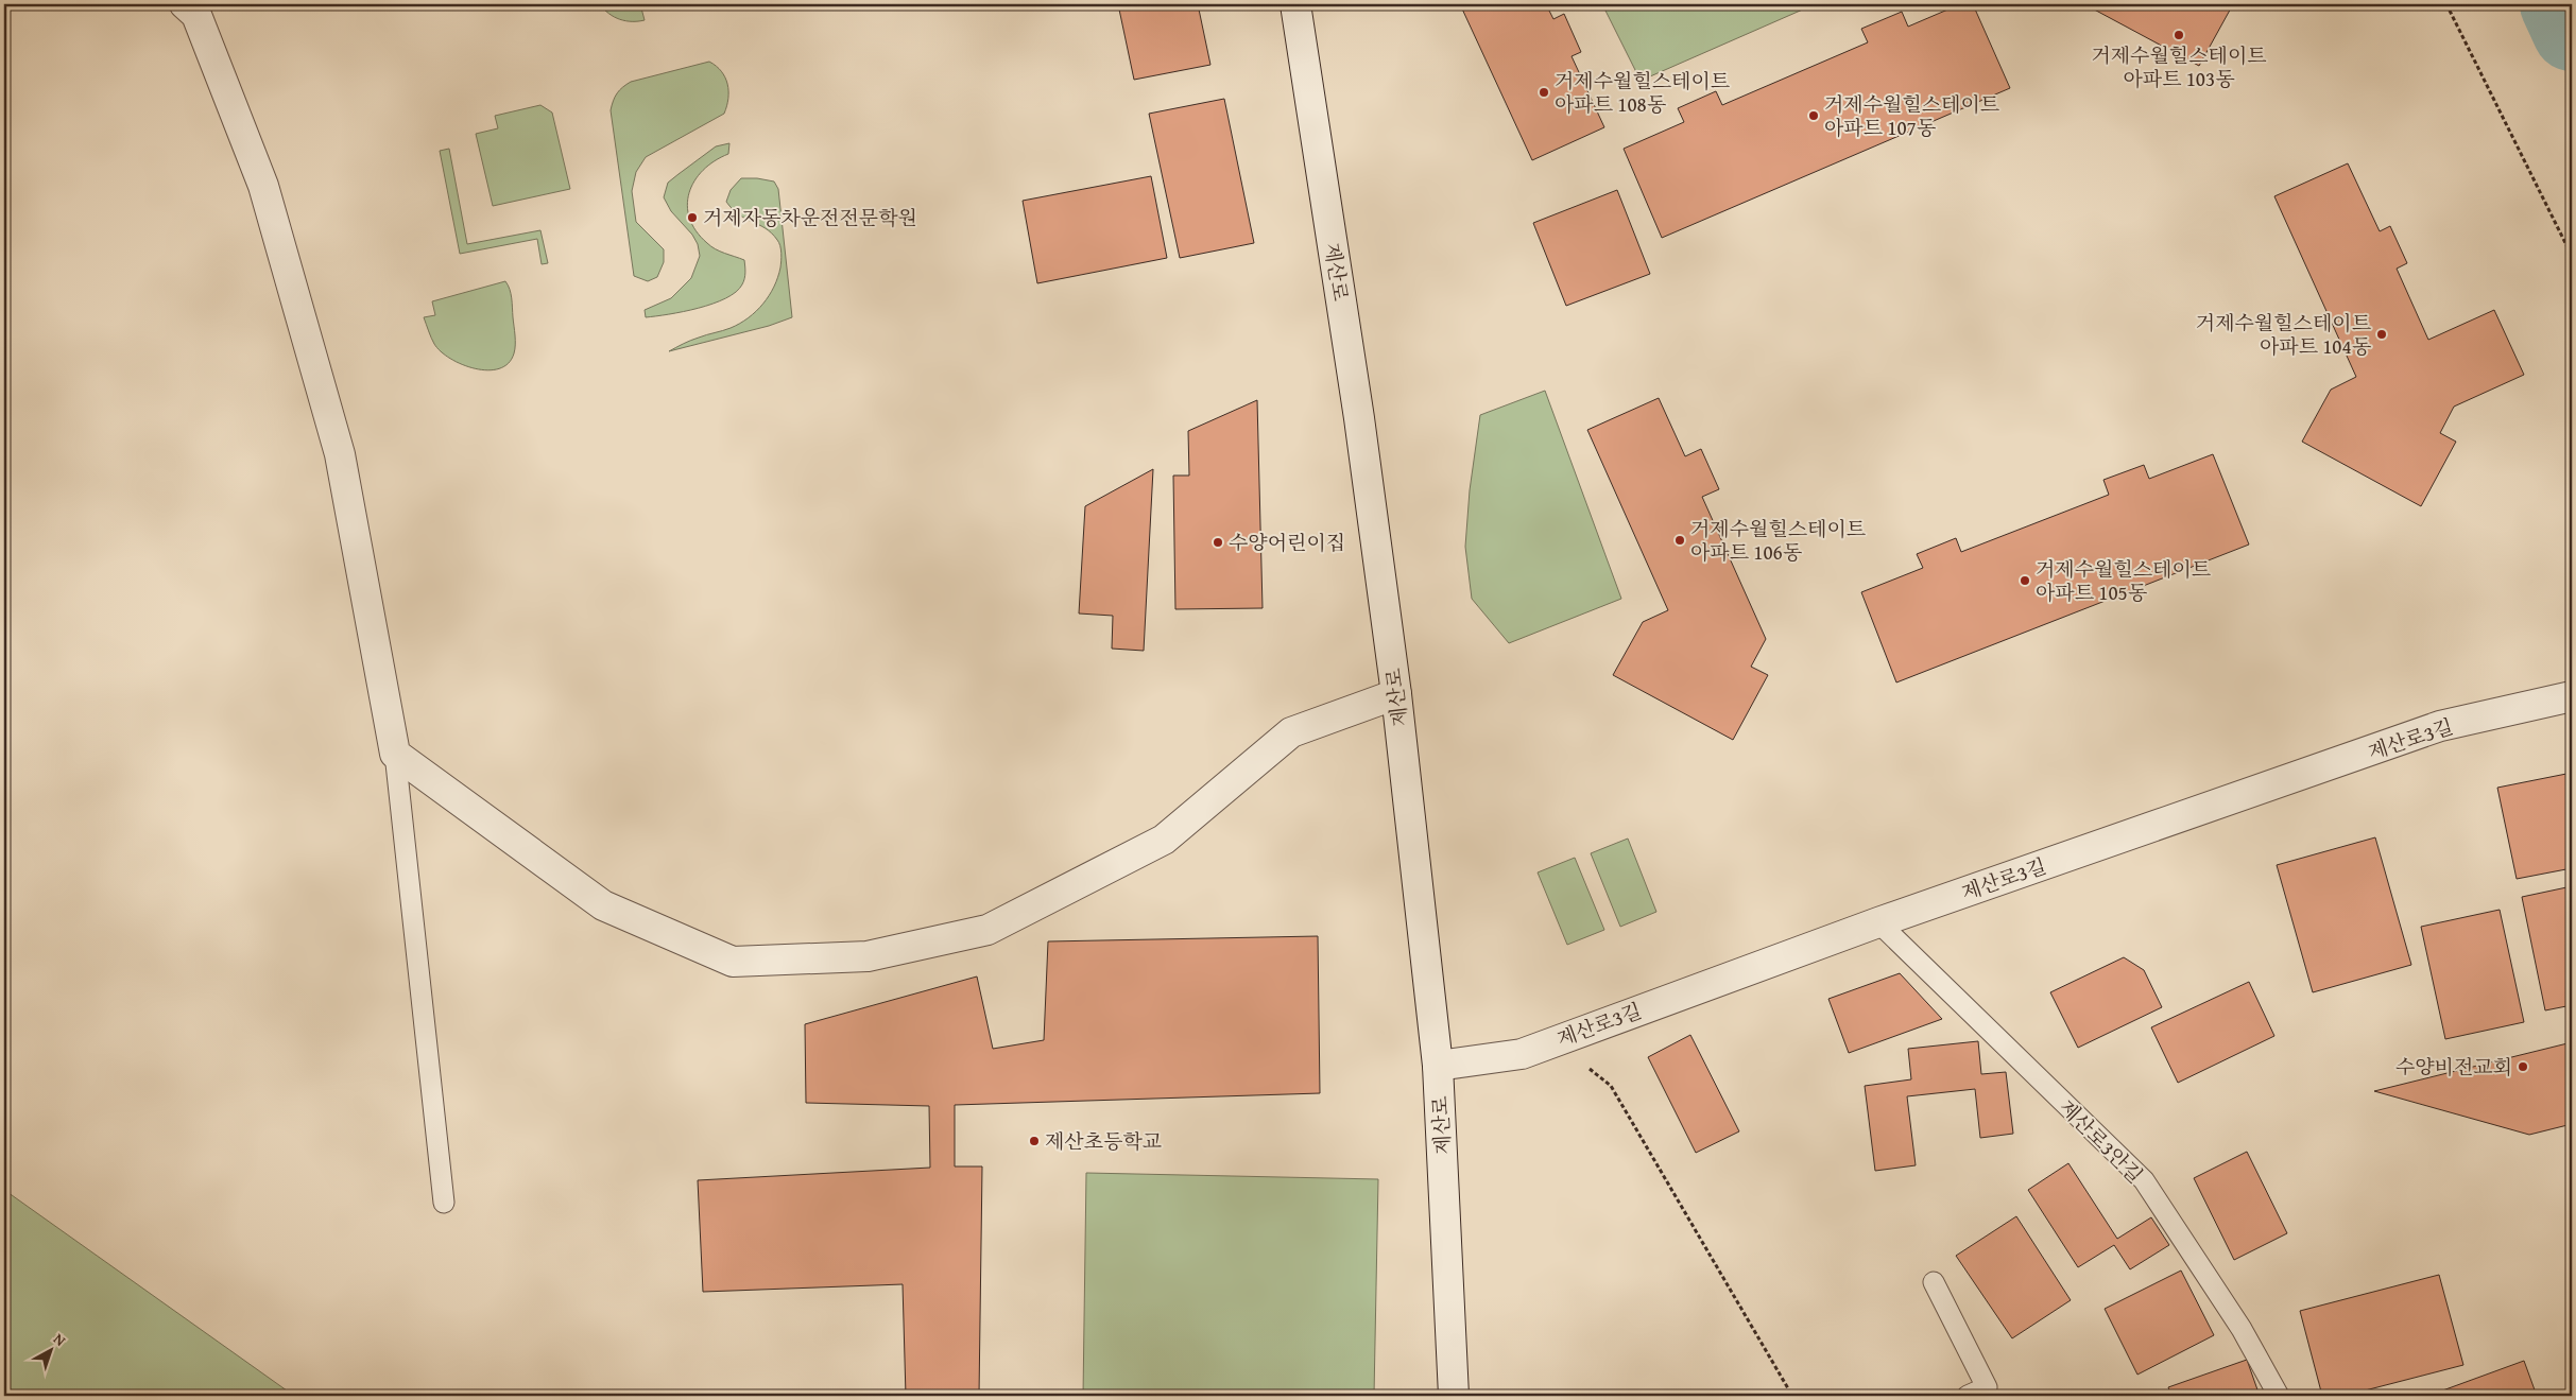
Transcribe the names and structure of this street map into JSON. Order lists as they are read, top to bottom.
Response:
{
  "streets": {
    "street": ["제산로", "제산로3길"],
    "lane": ["제산로3안길"]
  },
  "crossings": [
    ["제산로", "제산로3길"],
    ["제산로3길", "제산로3안길"]
  ],
  "places": [
    "거제수월힐스테이트 아파트 103동",
    "거제수월힐스테이트 아파트 108동",
    "거제수월힐스테이트 아파트 107동",
    "거제자동차운전전문학원",
    "거제수월힐스테이트 아파트 104동",
    "거제수월힐스테이트 아파트 106동",
    "수양어린이집",
    "거제수월힐스테이트 아파트 105동",
    "수양비전교회",
    "제산초등학교"
  ],
  "north": "top right"
}
